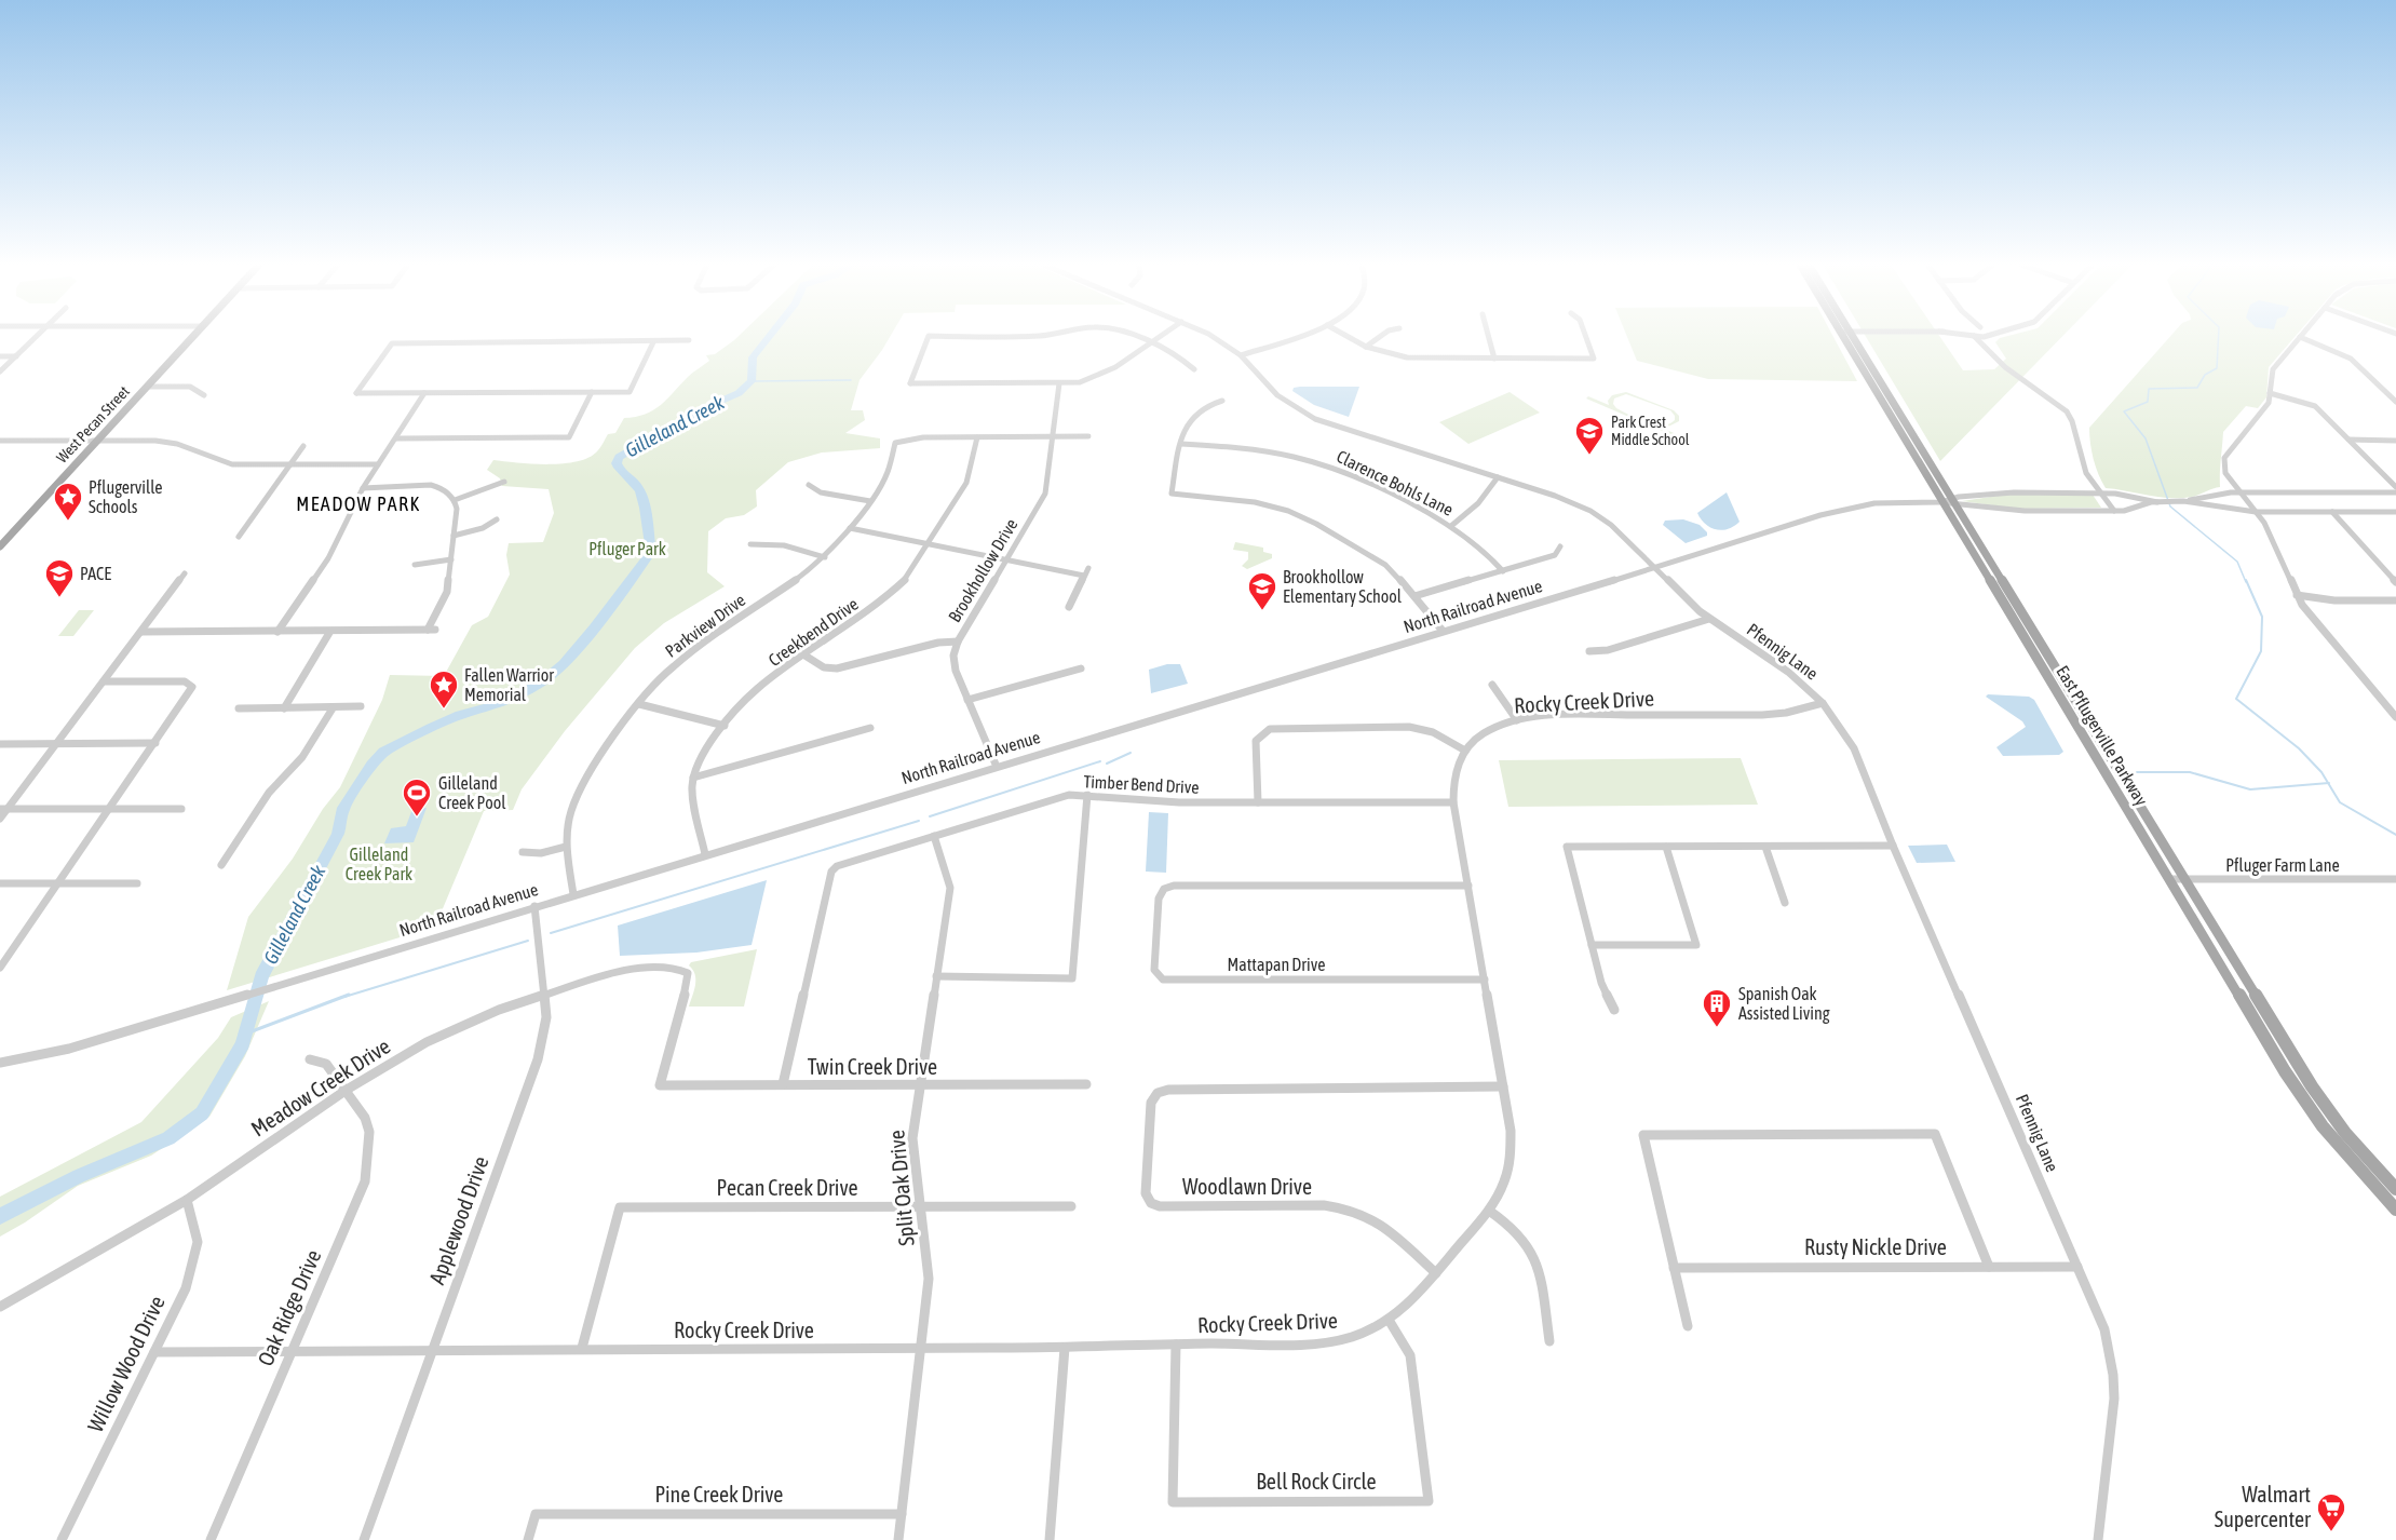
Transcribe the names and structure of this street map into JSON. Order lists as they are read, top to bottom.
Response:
{
  "streets": {
    "main road": ["West Pecan Street", "East Pflugerville Parkway"],
    "street": [
      "Clarence Bohls Lane",
      "Brookhollow Drive",
      "North Railroad Avenue",
      "Parkview Drive",
      "Creekbend Drive",
      "Pfennig Lane",
      "Rocky Creek Drive",
      "Timber Bend Drive",
      "Pfluger Farm Lane",
      "Mattapan Drive",
      "Twin Creek Drive",
      "Meadow Creek Drive",
      "Woodlawn Drive",
      "Pecan Creek Drive",
      "Split Oak Drive",
      "Applewood Drive",
      "Rusty Nickle Drive",
      "Oak Ridge Drive",
      "Willow Wood Drive",
      "Bell Rock Circle",
      "Pine Creek Drive"
    ]
  },
  "crossings": [
    ["Brookhollow Drive", "North Railroad Avenue"],
    ["North Railroad Avenue", "Parkview Drive"],
    ["North Railroad Avenue", "Creekbend Drive"],
    ["North Railroad Avenue", "Pfennig Lane"],
    ["North Railroad Avenue", "East Pflugerville Parkway"],
    ["North Railroad Avenue", "Applewood Drive"],
    ["Parkview Drive", "Creekbend Drive"],
    ["Pfennig Lane", "Rocky Creek Drive"],
    ["Pfennig Lane", "Rusty Nickle Drive"],
    ["Rocky Creek Drive", "Timber Bend Drive"],
    ["Rocky Creek Drive", "Mattapan Drive"],
    ["Rocky Creek Drive", "Woodlawn Drive"],
    ["Rocky Creek Drive", "Pecan Creek Drive"],
    ["Rocky Creek Drive", "Split Oak Drive"],
    ["Rocky Creek Drive", "Applewood Drive"],
    ["Rocky Creek Drive", "Oak Ridge Drive"],
    ["Rocky Creek Drive", "Willow Wood Drive"],
    ["Rocky Creek Drive", "Bell Rock Circle"],
    ["East Pflugerville Parkway", "Pfluger Farm Lane"],
    ["Timber Bend Drive", "Twin Creek Drive"],
    ["Timber Bend Drive", "Split Oak Drive"],
    ["Twin Creek Drive", "Meadow Creek Drive"],
    ["Twin Creek Drive", "Split Oak Drive"],
    ["Meadow Creek Drive", "Applewood Drive"],
    ["Meadow Creek Drive", "Oak Ridge Drive"],
    ["Meadow Creek Drive", "Willow Wood Drive"],
    ["Pecan Creek Drive", "Split Oak Drive"],
    ["Split Oak Drive", "Pine Creek Drive"]
  ],
  "districts": ["MEADOW PARK"],
  "water": ["Gilleland Creek"],
  "parks": ["Pfluger Park", "Gilleland Creek Park"],
  "places": {
    "school or university": ["Park Crest Middle School", "PACE", "Brookhollow Elementary School"],
    "place": ["Pflugerville Schools", "Fallen Warrior Memorial"],
    "sports": ["Gilleland Creek Pool"],
    "building": ["Spanish Oak Assisted Living"],
    "supermarket": ["Walmart Supercenter"]
  }
}
